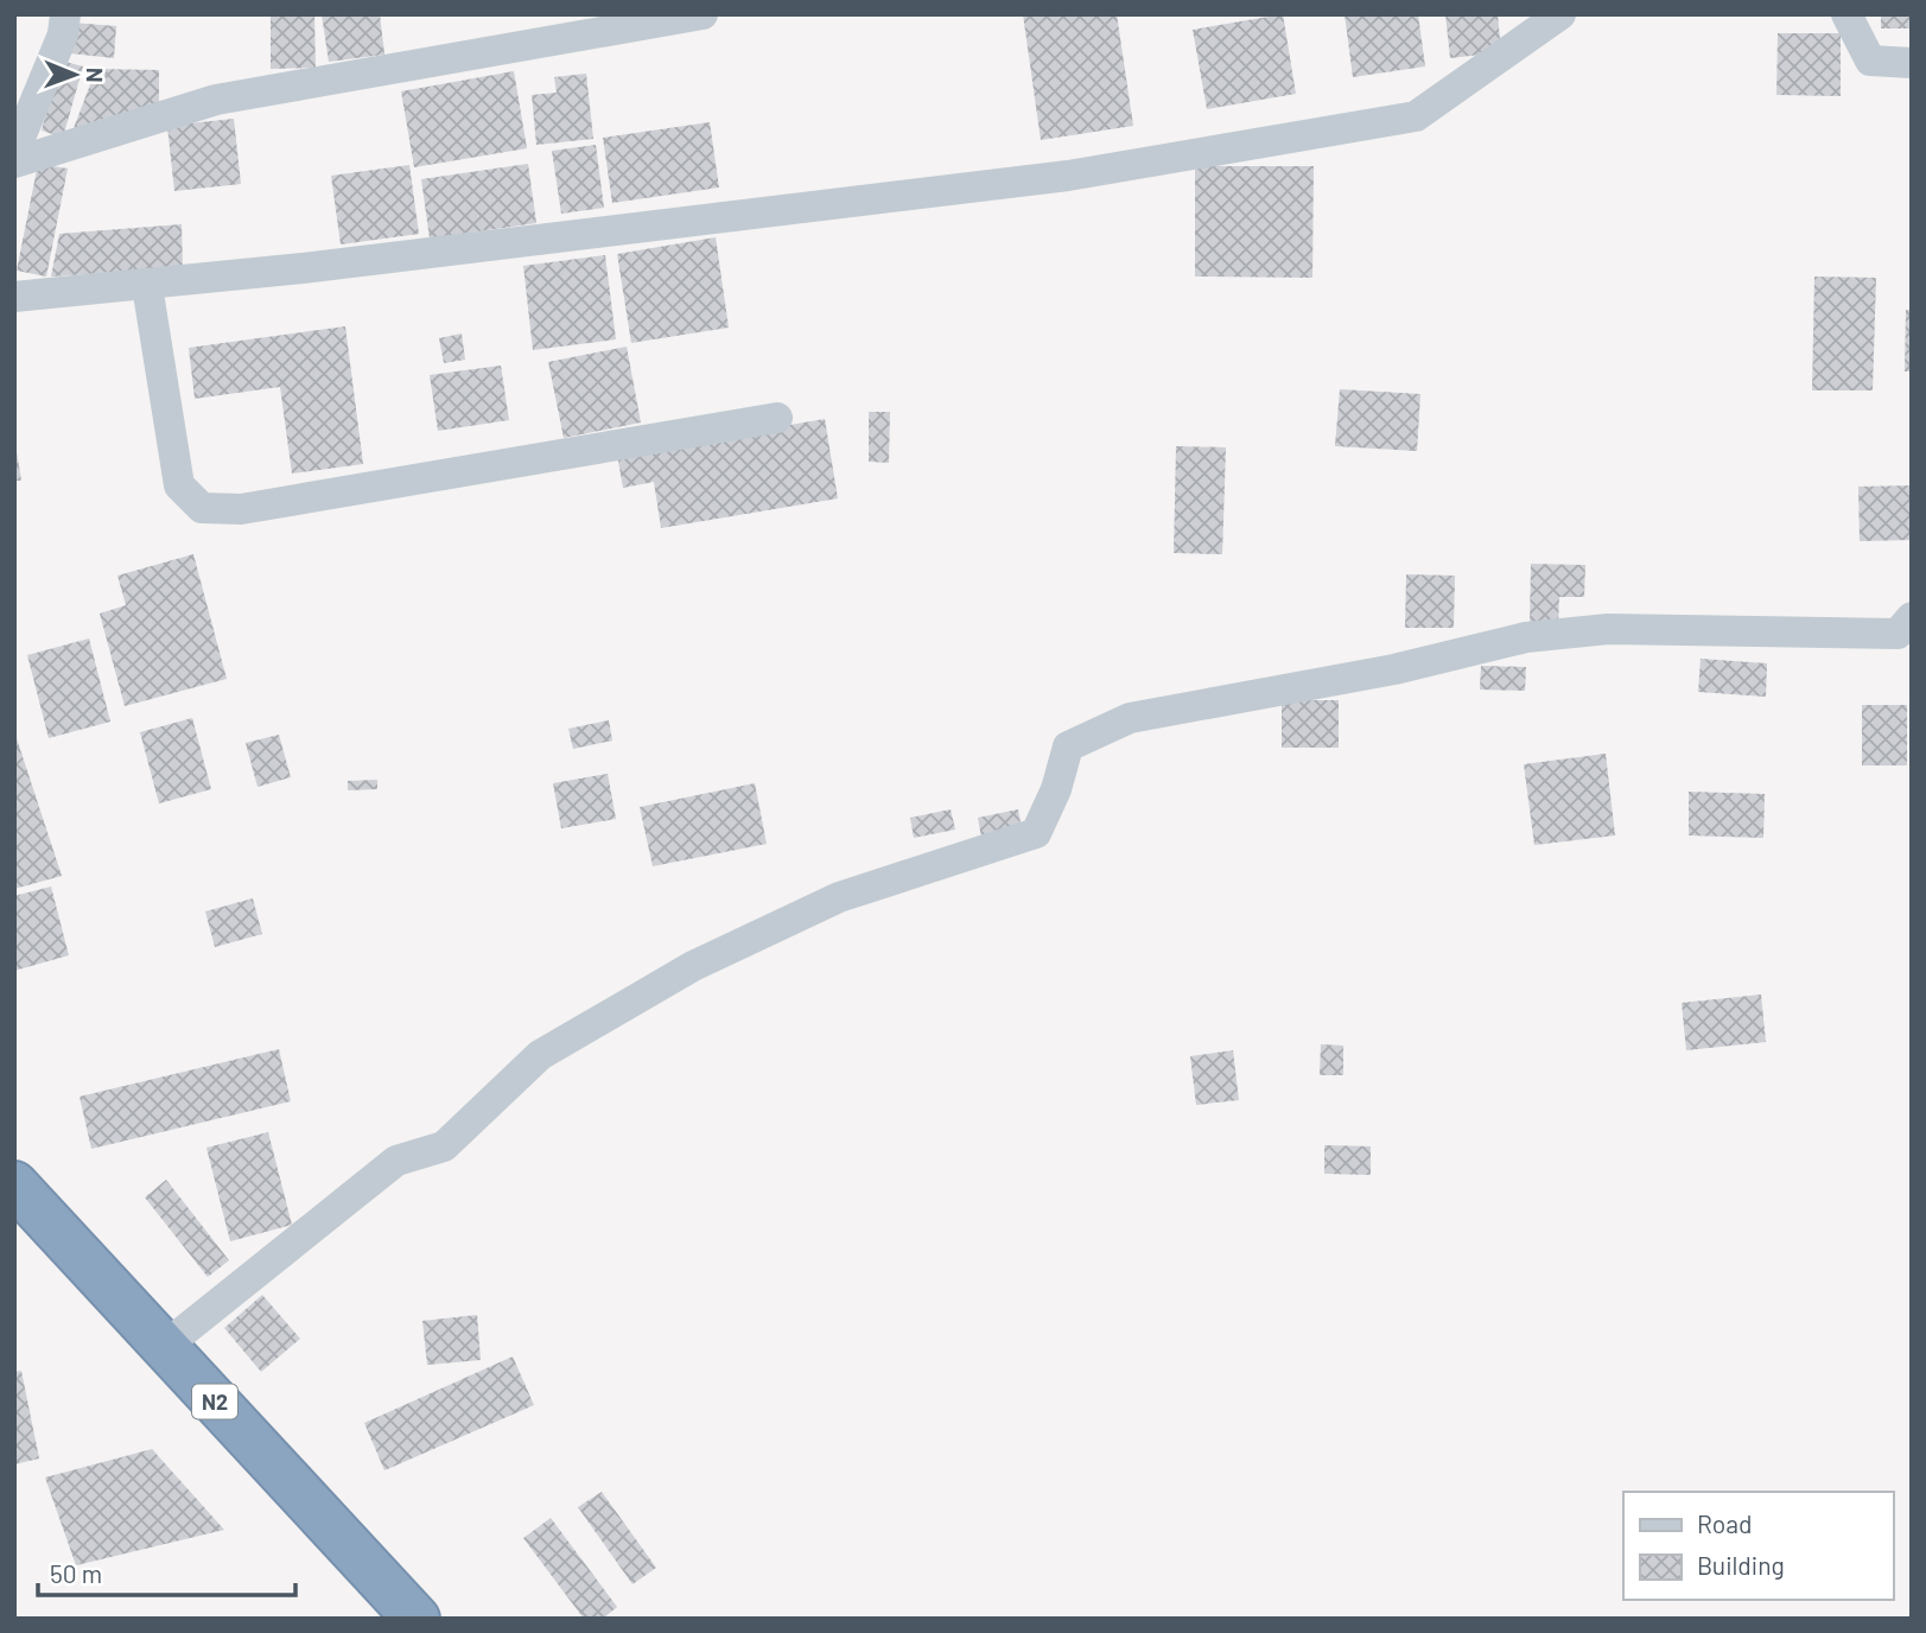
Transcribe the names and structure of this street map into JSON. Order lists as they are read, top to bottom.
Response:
{
  "streets": {
    "highway": ["N2"]
  },
  "legend": ["Road", "Building"],
  "scale_bar": "50 m",
  "north": "right"
}
